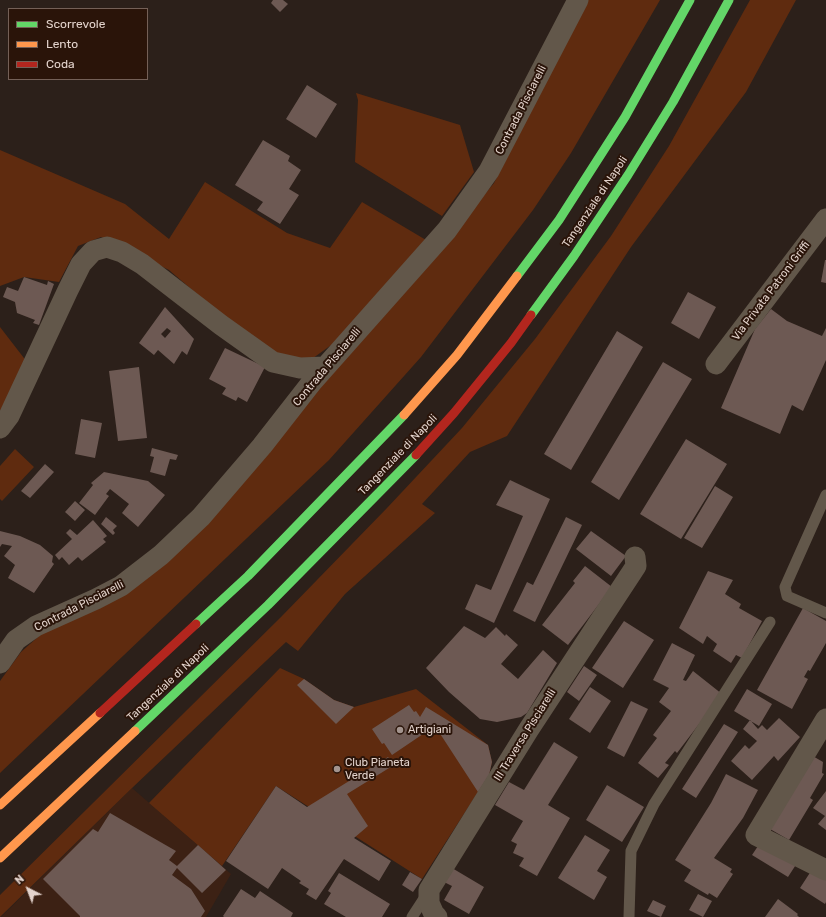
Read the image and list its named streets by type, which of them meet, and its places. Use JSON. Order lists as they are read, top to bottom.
{
  "streets": {
    "highway": ["Tangenziale di Napoli"],
    "street": ["Contrada Pisciarelli", "Via Privata Patroni Griffi", "III Traversa Pisciarelli"]
  },
  "places": ["Artigiani", "Club Pianeta Verde"],
  "legend": ["Scorrevole", "Lento", "Coda"],
  "north": "top left"
}
